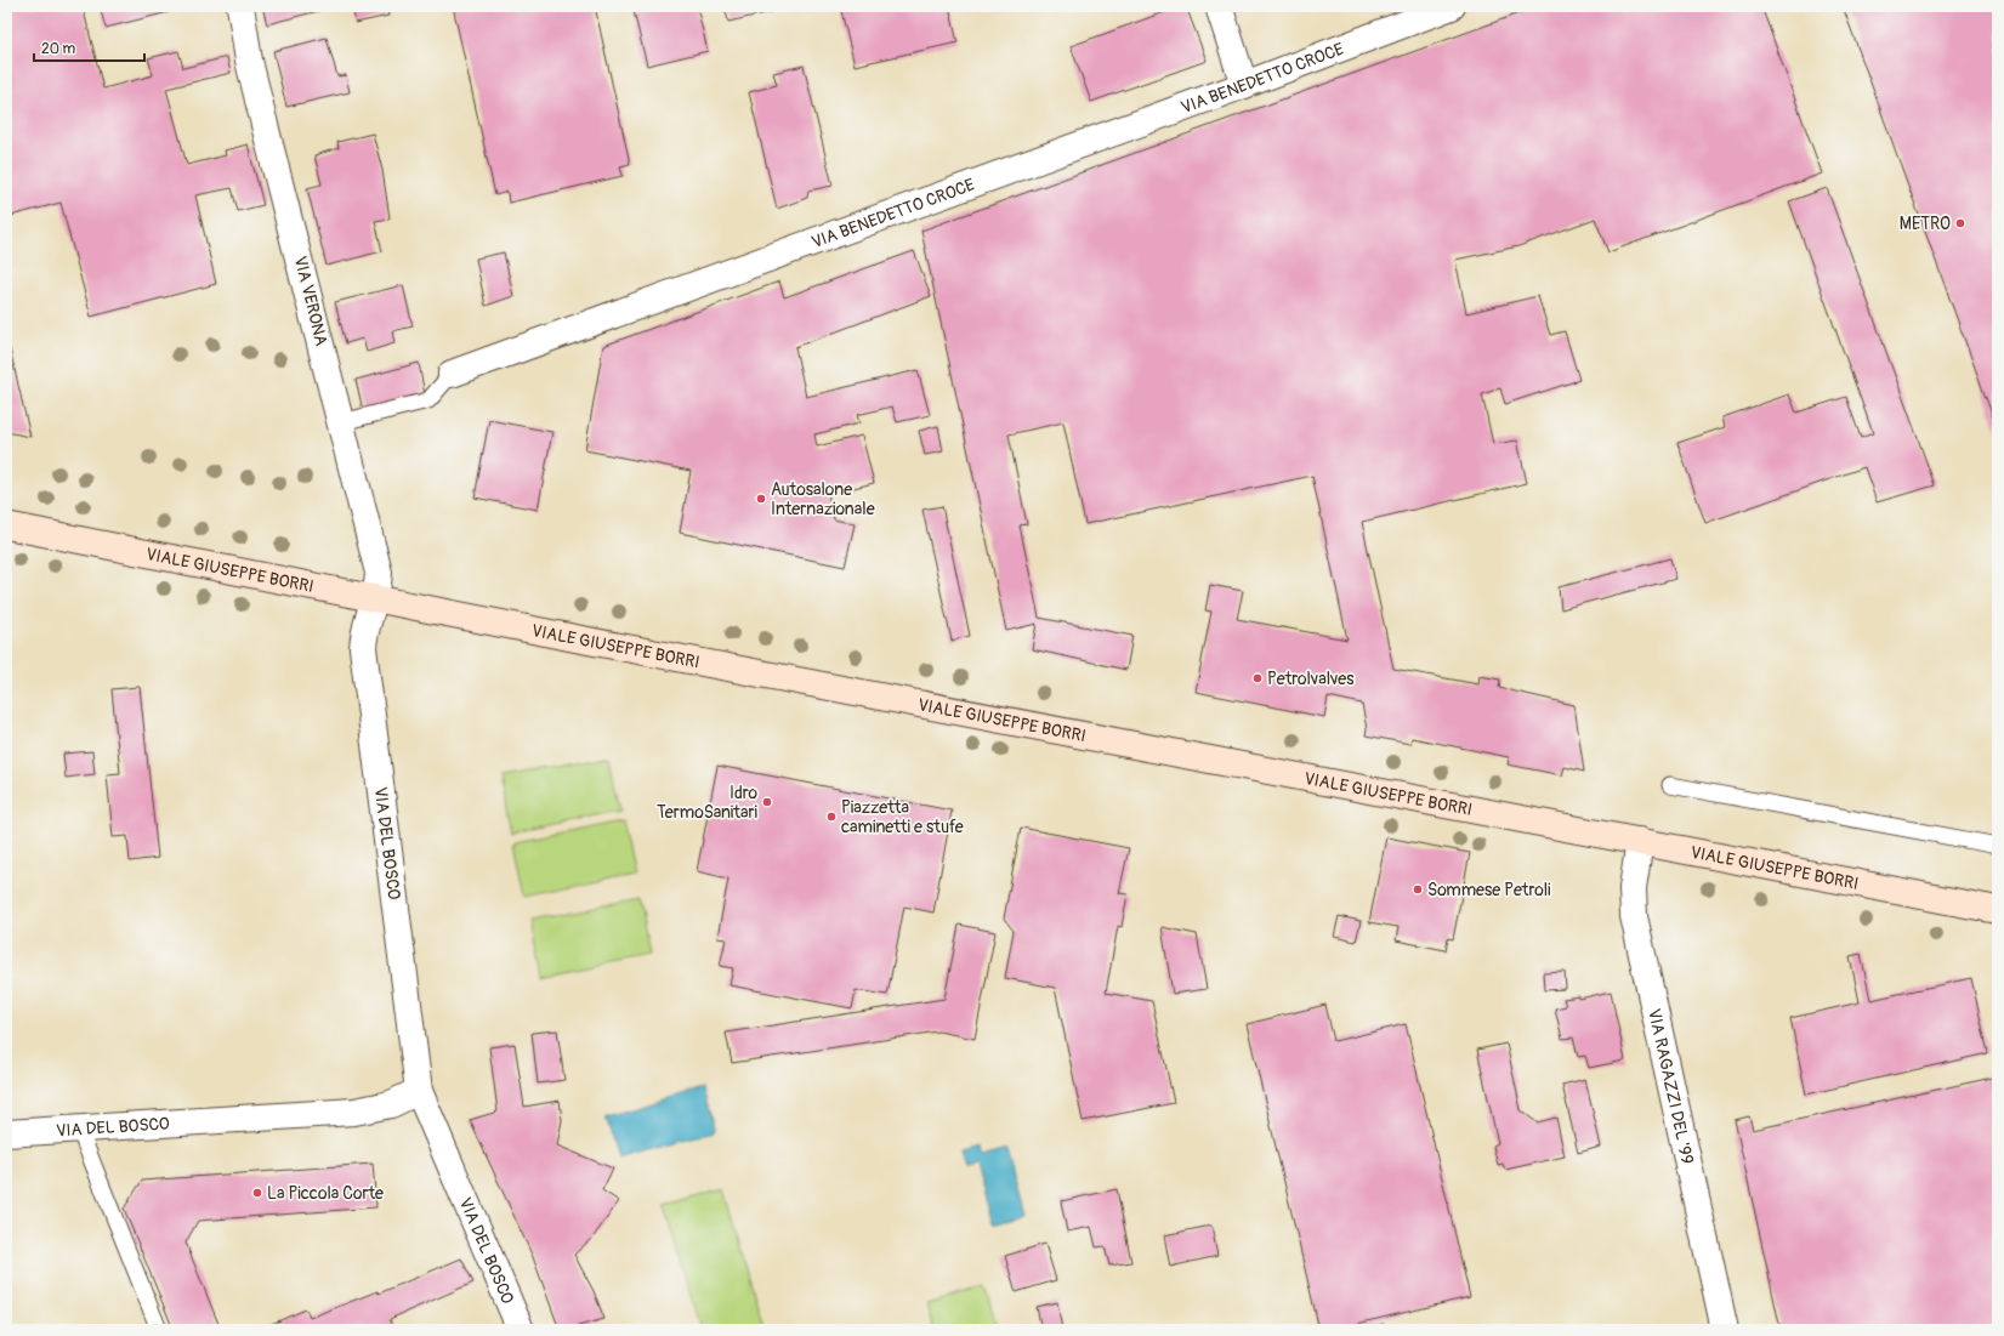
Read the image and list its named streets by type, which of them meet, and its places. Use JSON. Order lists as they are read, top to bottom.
{
  "streets": {
    "main road": ["VIALE GIUSEPPE BORRI"],
    "street": [
      "VIA BENEDETTO CROCE",
      "VIA VERONA",
      "VIA DEL BOSCO",
      "VIA RAGAZZI DEL '99"
    ]
  },
  "crossings": [
    ["VIA BENEDETTO CROCE", "VIA VERONA"],
    ["VIA VERONA", "VIALE GIUSEPPE BORRI"],
    ["VIA VERONA", "VIA DEL BOSCO"],
    ["VIALE GIUSEPPE BORRI", "VIA DEL BOSCO"],
    ["VIALE GIUSEPPE BORRI", "VIA RAGAZZI DEL '99"]
  ],
  "places": [
    "METRO",
    "Autosalone Internazionale",
    "Petrolvalves",
    "Idro TermoSanitari",
    "Piazzetta caminetti e stufe",
    "Sommese Petroli",
    "La Piccola Corte"
  ],
  "scale_bar": "20 m"
}
